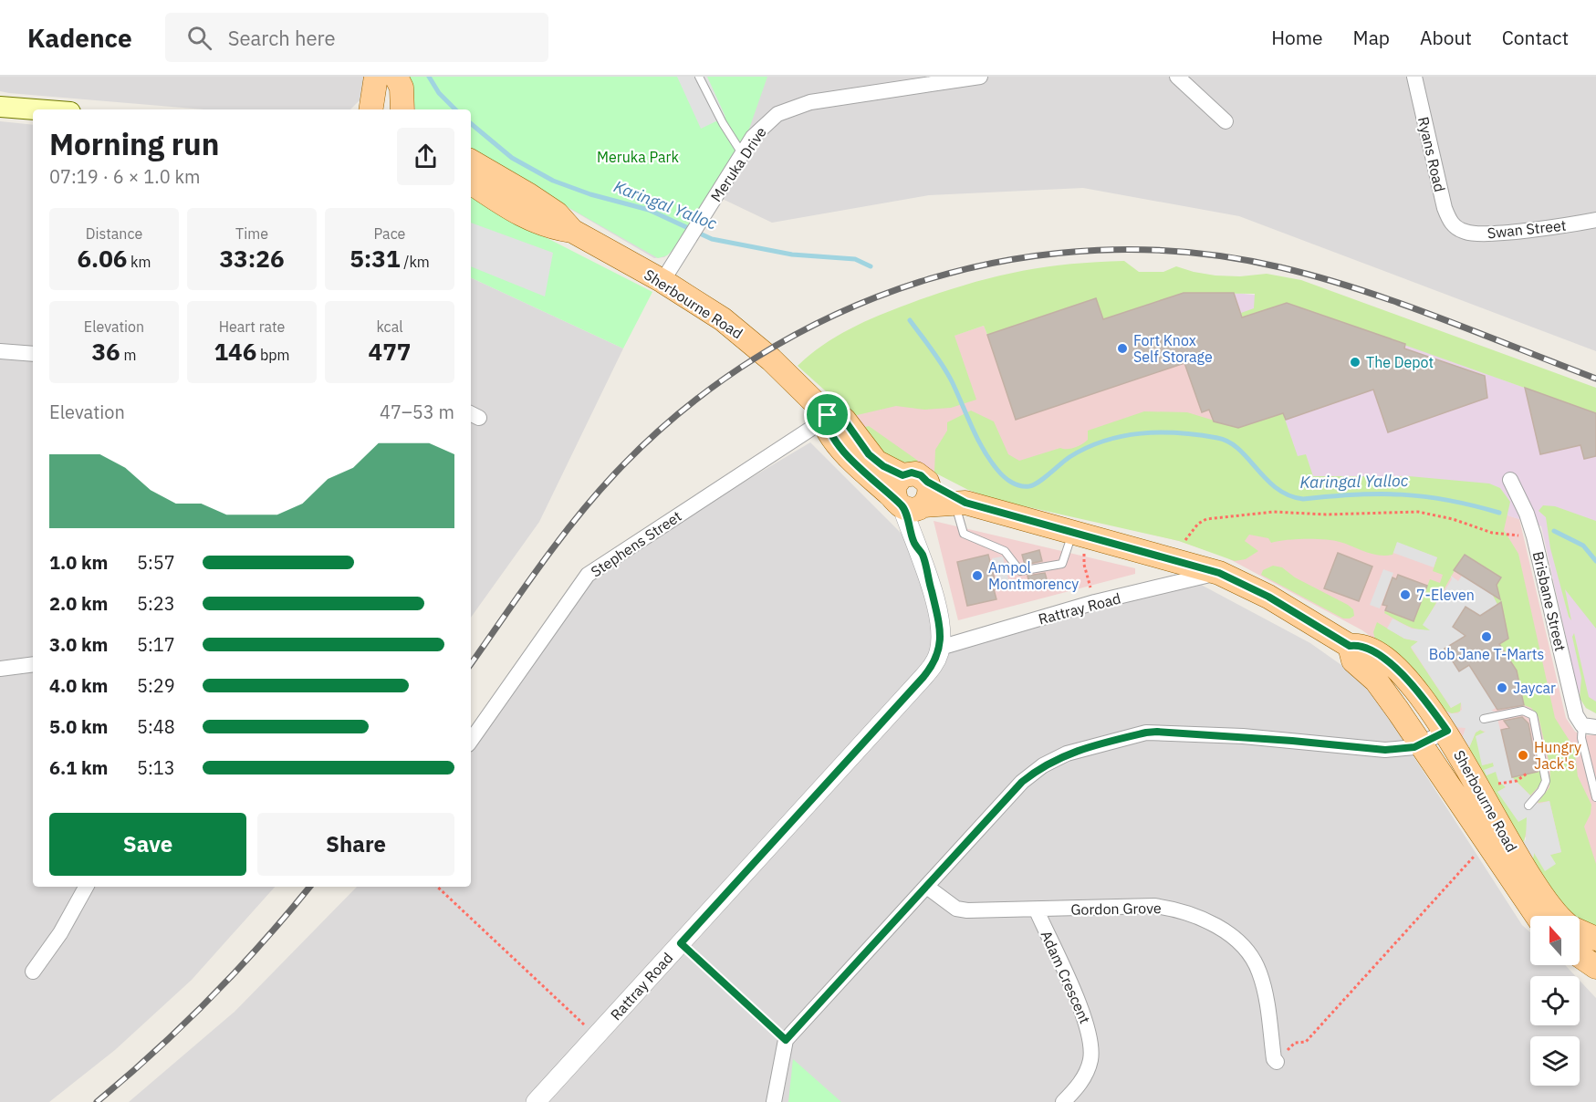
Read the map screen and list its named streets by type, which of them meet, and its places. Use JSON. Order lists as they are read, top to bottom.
{
  "streets": {
    "main road": ["Sherbourne Road"],
    "street": [
      "Ryans Road",
      "Meruka Drive",
      "Swan Street",
      "Stephens Street",
      "Brisbane Street",
      "Rattray Road",
      "Gordon Grove",
      "Adam Crescent"
    ]
  },
  "crossings": [
    ["Ryans Road", "Swan Street"],
    ["Meruka Drive", "Sherbourne Road"],
    ["Sherbourne Road", "Stephens Street"],
    ["Sherbourne Road", "Rattray Road"],
    ["Gordon Grove", "Adam Crescent"]
  ],
  "water": ["Karingal Yalloc"],
  "parks": ["Meruka Park"],
  "places": [
    "Fort Knox Self Storage",
    "The Depot",
    "Ampol Montmorency",
    "7-Eleven",
    "Bob Jane T-Marts",
    "Jaycar",
    "Hungry Jack's"
  ],
  "north": "top",
  "page": {
    "header": "Kadence",
    "search": "Search here",
    "nav": [
      "Home",
      "Map",
      "About",
      "Contact"
    ],
    "heading": ["Morning run", "07:19 · 6 × 1.0 km"],
    "stats": [
      ["Distance", "6.06 km"],
      ["Time", "33:26"],
      ["Pace", "5:31 /km"],
      ["Elevation", "36 m"],
      ["Heart rate", "146 bpm"],
      ["kcal", "477"]
    ],
    "chart": ["Elevation", "47–53 m"],
    "list": [
      {
        "name": "1.0 km",
        "note": "5:57"
      },
      {
        "name": "2.0 km",
        "note": "5:23"
      },
      {
        "name": "3.0 km",
        "note": "5:17"
      },
      {
        "name": "4.0 km",
        "note": "5:29"
      },
      {
        "name": "5.0 km",
        "note": "5:48"
      },
      {
        "name": "6.1 km",
        "note": "5:13"
      }
    ],
    "buttons": ["Save", "Share"]
  }
}
